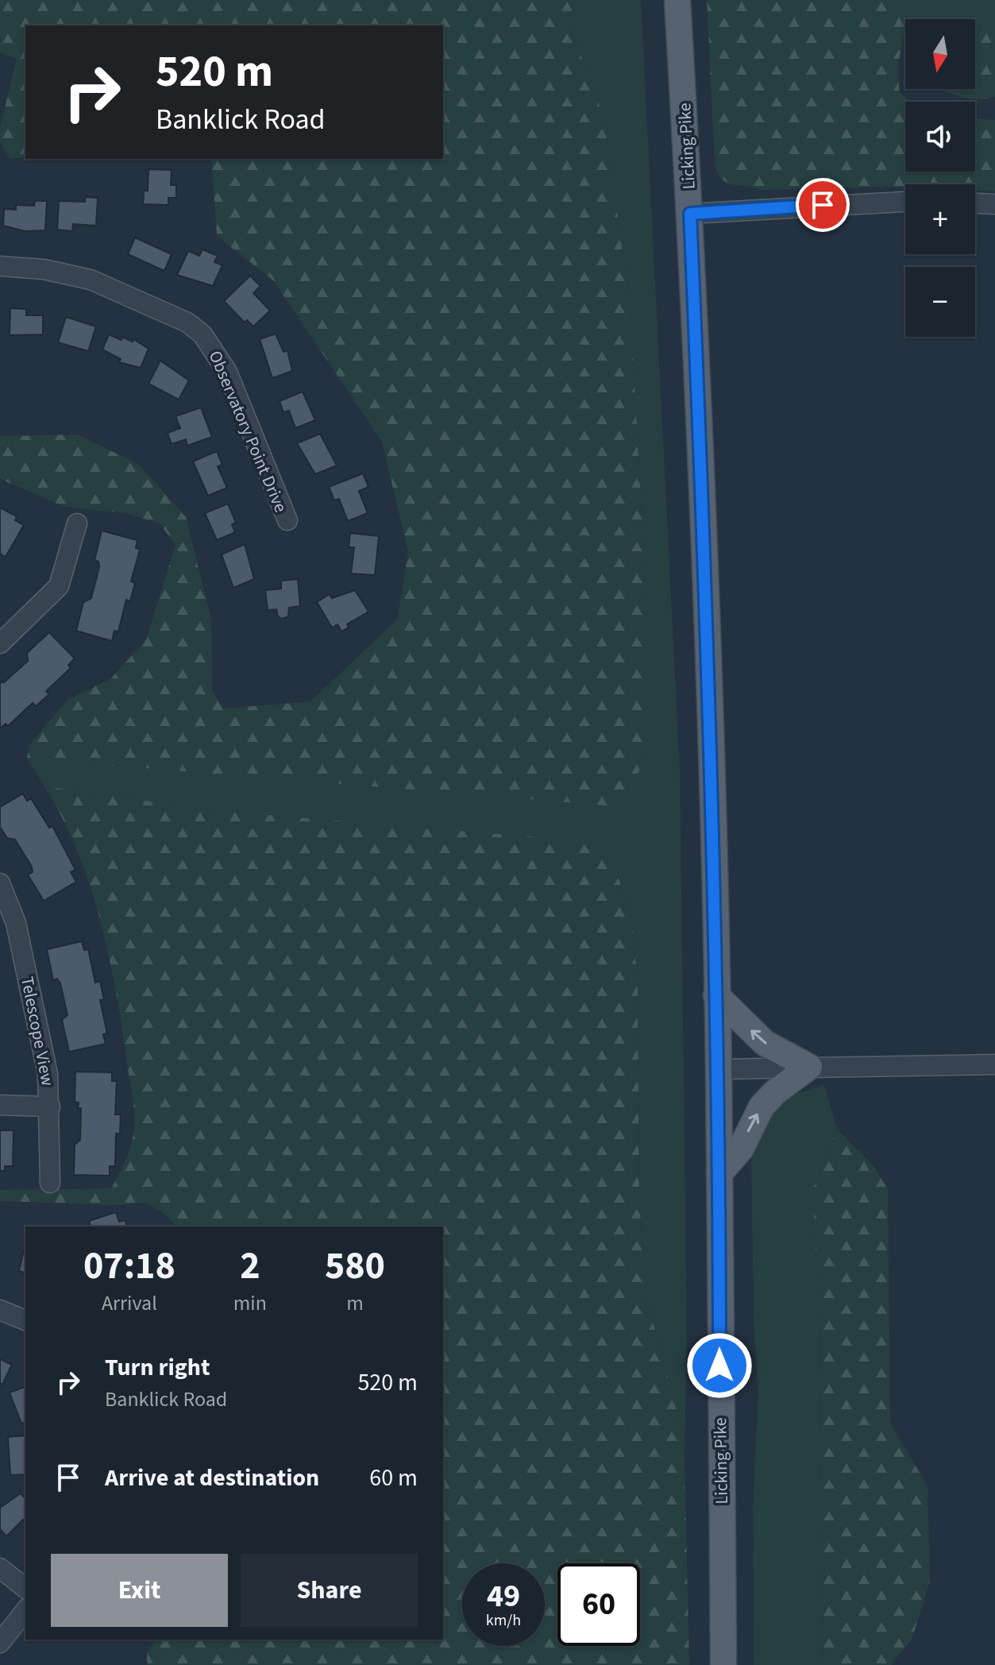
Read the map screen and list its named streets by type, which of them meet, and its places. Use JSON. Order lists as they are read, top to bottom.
{
  "streets": {
    "main road": ["Licking Pike"],
    "street": ["Observatory Point Drive", "Telescope View"]
  },
  "north": "bottom",
  "page": {
    "map_buttons": ["+", "−"],
    "turn": ["520 m", "Banklick Road"],
    "eta": [
      "07:18",
      "Arrival",
      "2",
      "min",
      "580",
      "m"
    ],
    "list": [
      {
        "name": "Turn right",
        "note": "Banklick Road",
        "value": "520 m"
      },
      {
        "name": "Arrive at destination",
        "value": "60 m"
      }
    ],
    "buttons": ["Exit", "Share"],
    "speed": "49 km/h",
    "limit": "60"
  }
}
